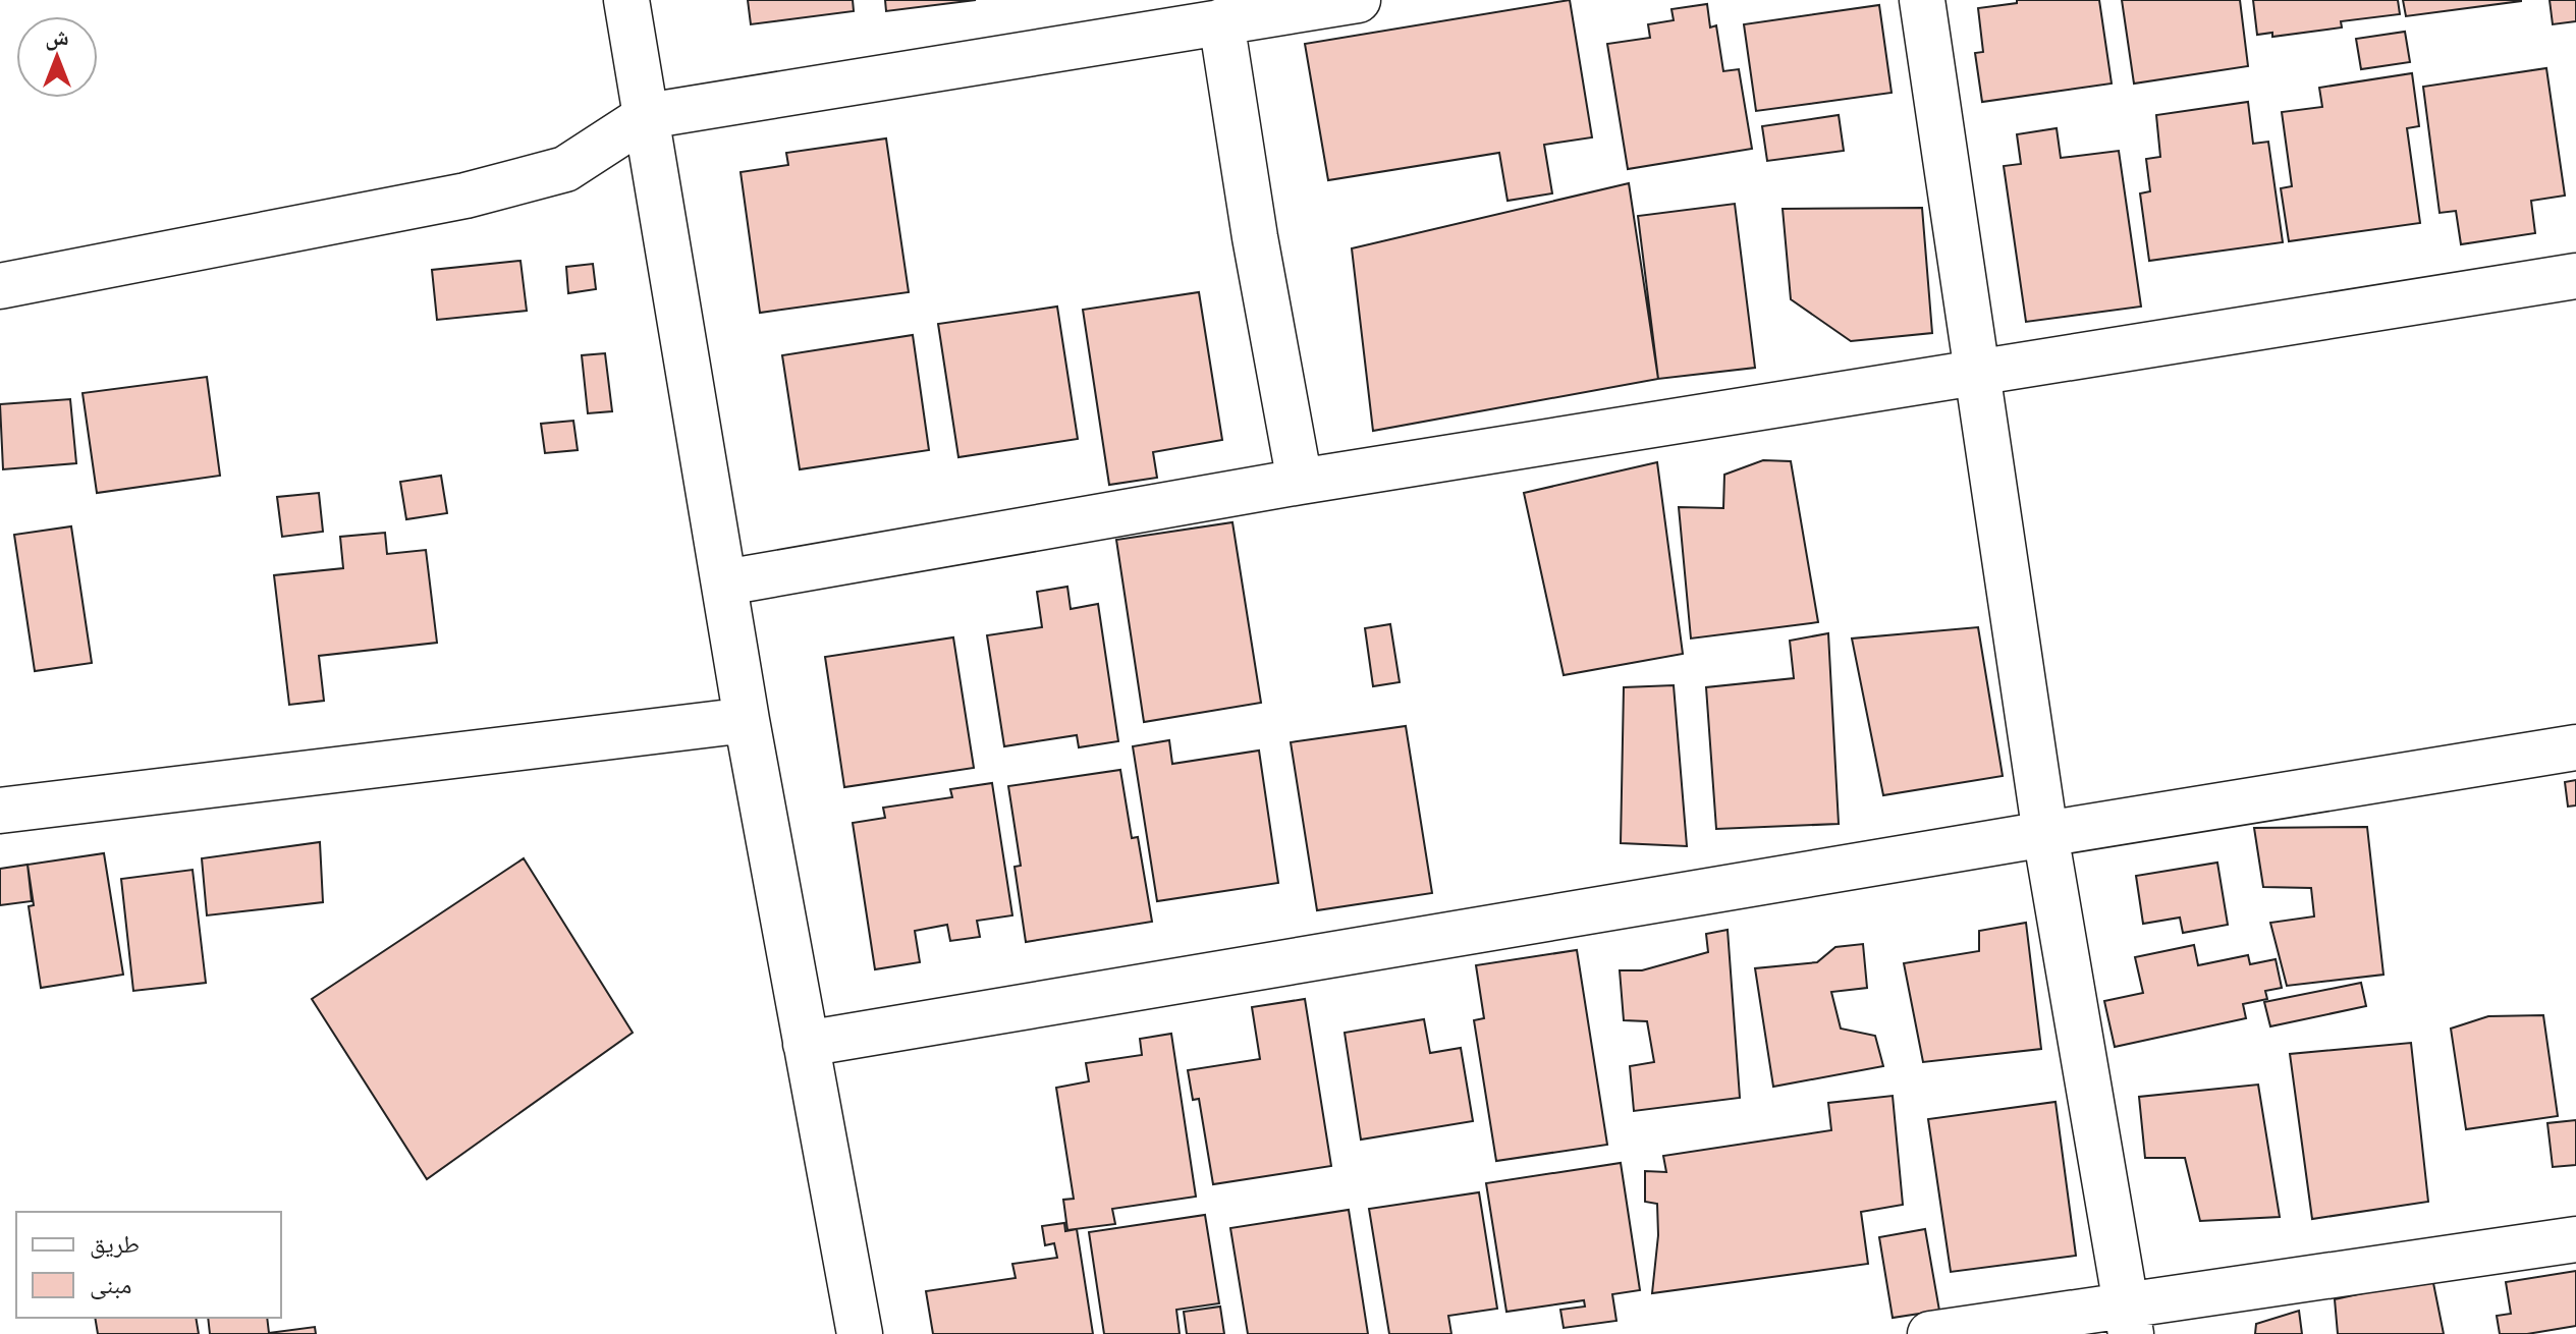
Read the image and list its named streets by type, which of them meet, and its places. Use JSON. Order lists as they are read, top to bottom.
{
  "legend": ["طريق", "مبنى"],
  "north": "top"
}
